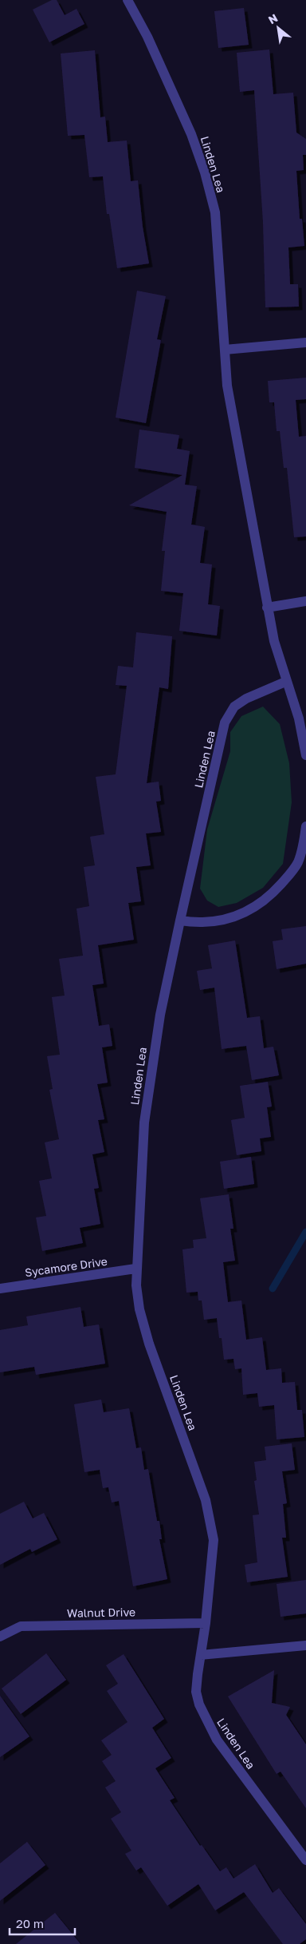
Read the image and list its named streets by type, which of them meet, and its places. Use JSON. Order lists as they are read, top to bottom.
{
  "streets": {
    "street": ["Linden Lea", "Sycamore Drive", "Walnut Drive"]
  },
  "crossings": [
    ["Linden Lea", "Sycamore Drive"],
    ["Linden Lea", "Walnut Drive"]
  ],
  "scale_bar": "20 m",
  "north": "top left"
}
